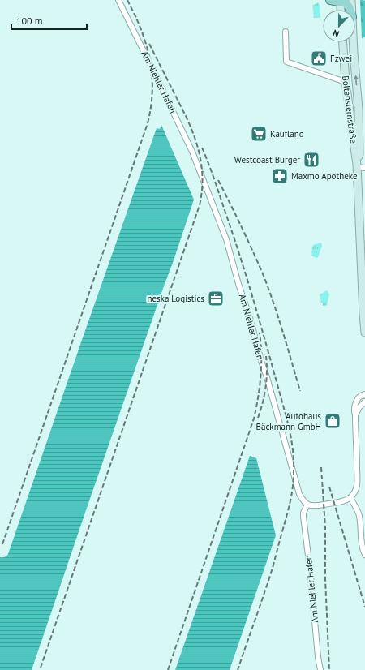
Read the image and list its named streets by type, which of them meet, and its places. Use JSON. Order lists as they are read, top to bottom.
{
  "streets": {
    "main road": ["Boltensternstraße"],
    "street": ["Am Niehler Hafen"]
  },
  "places": {
    "public building": ["Fzwei"],
    "supermarket": ["Kaufland"],
    "restaurant": ["Westcoast Burger"],
    "pharmacy": ["Maxmo Apotheke"],
    "office": ["neska Logistics"],
    "shop": ["Autohaus Bäckmann GmbH"]
  },
  "scale_bar": "100 m",
  "north": "bottom"
}
